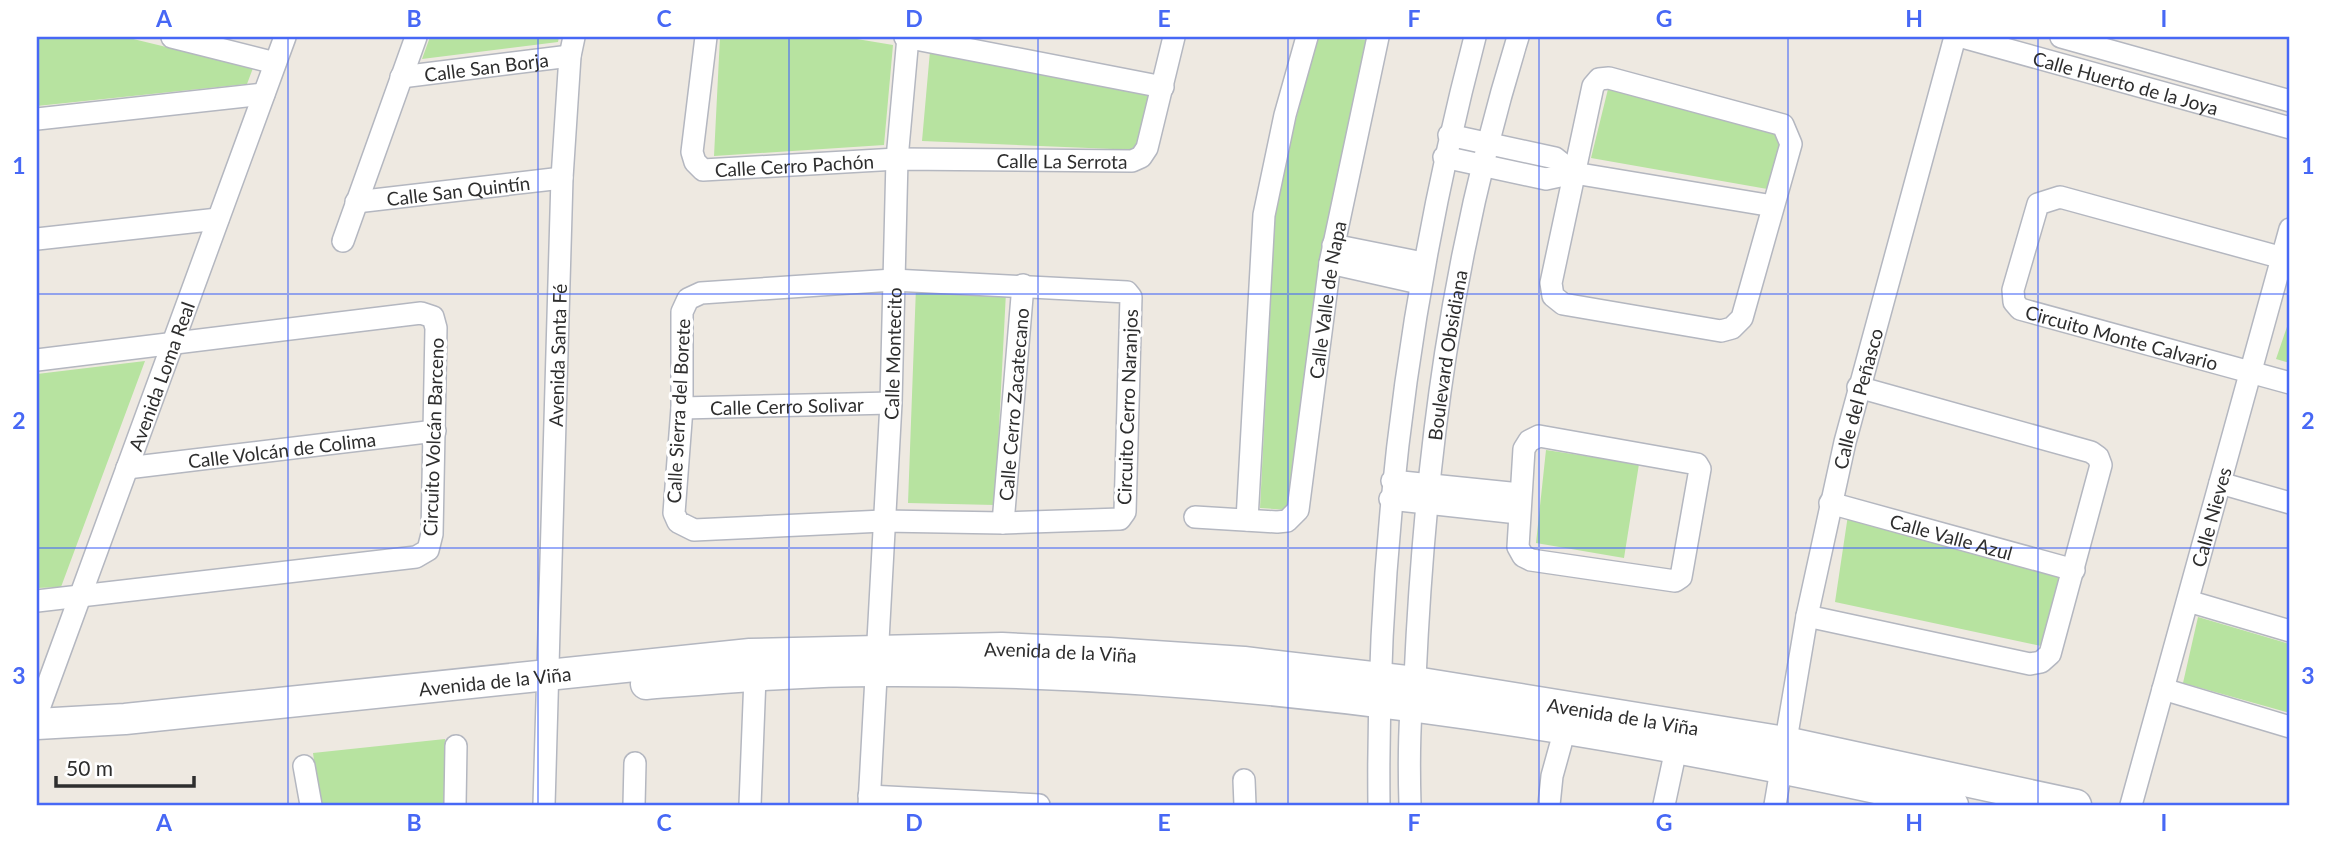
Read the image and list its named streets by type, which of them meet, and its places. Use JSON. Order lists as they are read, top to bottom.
{
  "streets": {
    "street": [
      "Calle San Borja",
      "Calle Huerto de la Joya",
      "Calle La Serrota",
      "Calle Cerro Pachón",
      "Calle San Quintín",
      "Calle Valle de Napa",
      "Circuito Monte Calvario",
      "Calle Montecito",
      "Avenida Santa Fé",
      "Boulevard Obsidiana",
      "Avenida Loma Real",
      "Calle del Peñasco",
      "Calle Cerro Zacatecano",
      "Calle Cerro Solivar",
      "Circuito Cerro Naranjos",
      "Calle Sierra del Borete",
      "Circuito Volcán Barceno",
      "Calle Volcán de Colima",
      "Calle Nieves",
      "Calle Valle Azul",
      "Avenida de la Viña"
    ]
  },
  "crossings": [
    ["Calle San Borja", "Avenida Santa Fé"],
    ["Calle La Serrota", "Calle Cerro Pachón"],
    ["Calle La Serrota", "Calle Montecito"],
    ["Calle Cerro Pachón", "Calle Montecito"],
    ["Calle San Quintín", "Avenida Santa Fé"],
    ["Circuito Monte Calvario", "Calle Nieves"],
    ["Calle Montecito", "Calle Cerro Solivar"],
    ["Calle Montecito", "Circuito Cerro Naranjos"],
    ["Calle Montecito", "Calle Sierra del Borete"],
    ["Calle Montecito", "Avenida de la Viña"],
    ["Avenida Santa Fé", "Avenida de la Viña"],
    ["Boulevard Obsidiana", "Avenida de la Viña"],
    ["Avenida Loma Real", "Circuito Volcán Barceno"],
    ["Avenida Loma Real", "Calle Volcán de Colima"],
    ["Calle del Peñasco", "Calle Valle Azul"],
    ["Calle del Peñasco", "Avenida de la Viña"],
    ["Calle Cerro Zacatecano", "Circuito Cerro Naranjos"],
    ["Calle Cerro Solivar", "Calle Sierra del Borete"],
    ["Circuito Cerro Naranjos", "Calle Sierra del Borete"],
    ["Circuito Volcán Barceno", "Calle Volcán de Colima"]
  ],
  "scale_bar": "50 m",
  "grid": {
    "columns": [
      "A",
      "B",
      "C",
      "D",
      "E",
      "F",
      "G",
      "H",
      "I"
    ],
    "rows": ["1", "2", "3"]
  }
}
